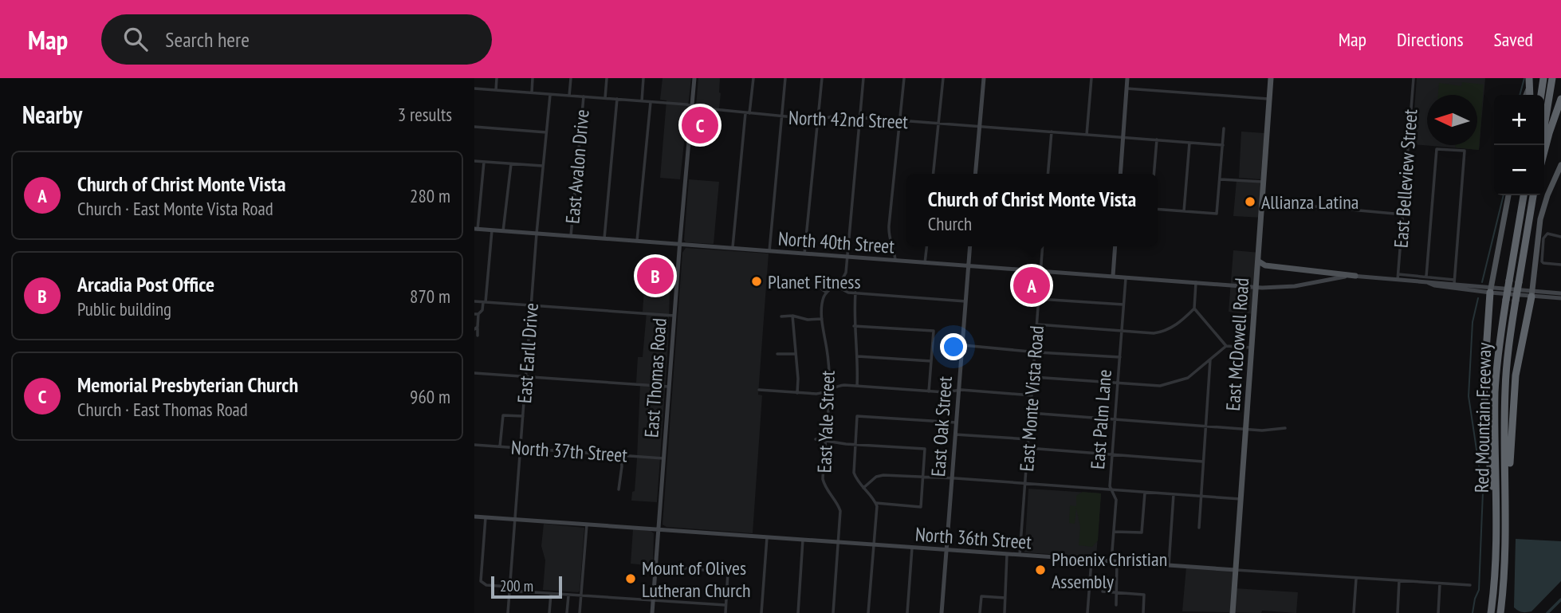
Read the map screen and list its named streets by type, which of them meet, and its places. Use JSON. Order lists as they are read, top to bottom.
{
  "streets": {
    "highway": ["Red Mountain Freeway"],
    "main road": [
      "North 40th Street",
      "East McDowell Road",
      "East Thomas Road",
      "East Oak Street",
      "North 36th Street"
    ],
    "street": [
      "North 42nd Street",
      "East Avalon Drive",
      "East Belleview Street",
      "East Earll Drive",
      "East Monte Vista Road",
      "East Palm Lane",
      "East Yale Street",
      "North 37th Street"
    ]
  },
  "crossings": [
    ["North 42nd Street", "East Avalon Drive"],
    ["North 42nd Street", "East Earll Drive"],
    ["North 42nd Street", "East Thomas Road"],
    ["East Avalon Drive", "North 40th Street"],
    ["East Belleview Street", "North 40th Street"],
    ["North 40th Street", "East McDowell Road"],
    ["North 40th Street", "East Earll Drive"],
    ["North 40th Street", "East Thomas Road"],
    ["North 40th Street", "East Monte Vista Road"],
    ["North 40th Street", "East Palm Lane"],
    ["North 40th Street", "East Oak Street"],
    ["East McDowell Road", "North 36th Street"],
    ["East Earll Drive", "North 37th Street"],
    ["East Earll Drive", "North 36th Street"],
    ["East Thomas Road", "North 37th Street"],
    ["East Thomas Road", "North 36th Street"],
    ["East Monte Vista Road", "North 36th Street"],
    ["East Palm Lane", "North 36th Street"],
    ["East Yale Street", "North 36th Street"],
    ["East Oak Street", "North 36th Street"]
  ],
  "places": [
    "Allianza Latina",
    "Planet Fitness",
    "Phoenix Christian Assembly",
    "Mount of Olives Lutheran Church"
  ],
  "scale_bar": "200 m",
  "north": "left",
  "page": {
    "header": "Map",
    "search": "Search here",
    "nav": ["Map", "Directions", "Saved"],
    "heading": ["Nearby", "3 results"],
    "map_buttons": ["+", "−"],
    "pins": ["C", "B", "A"],
    "list": [
      {
        "mark": "A",
        "name": "Church of Christ Monte Vista",
        "note": "Church · East Monte Vista Road",
        "value": "280 m"
      },
      {
        "mark": "B",
        "name": "Arcadia Post Office",
        "note": "Public building",
        "value": "870 m"
      },
      {
        "mark": "C",
        "name": "Memorial Presbyterian Church",
        "note": "Church · East Thomas Road",
        "value": "960 m"
      }
    ],
    "popup": ["Church of Christ Monte Vista", "Church"],
    "scale": "200 m"
  }
}
